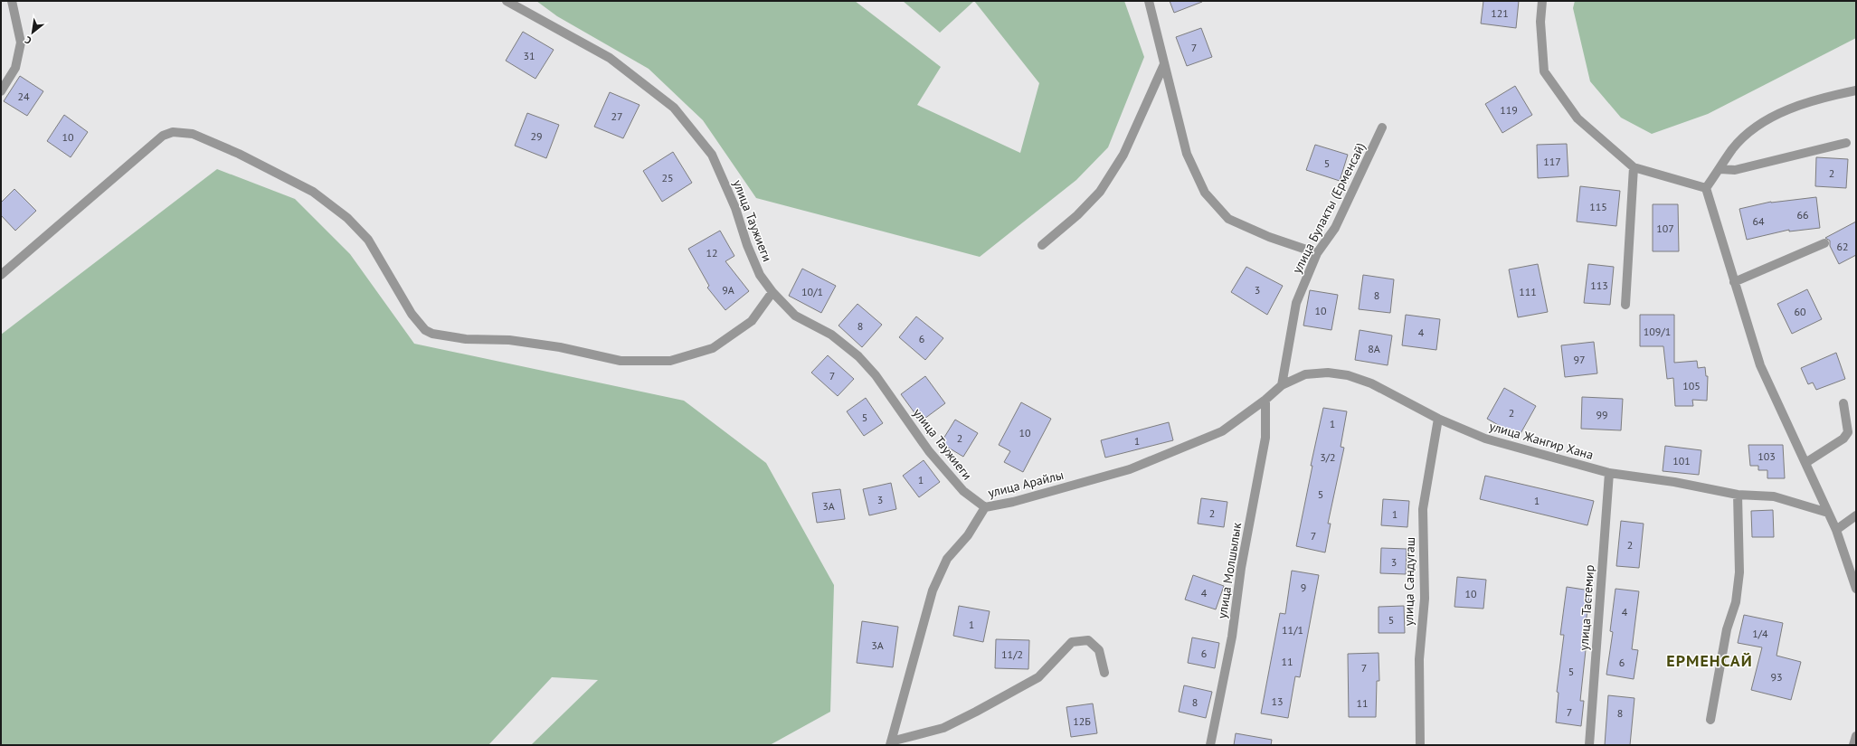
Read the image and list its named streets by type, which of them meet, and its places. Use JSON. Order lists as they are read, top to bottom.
{
  "streets": {
    "street": [
      "улица Булакты (Ерменсай)",
      "улица Таужиеги",
      "улица Жангир Хана",
      "улица Арайлы",
      "улица Молшылык",
      "улица Сандугаш",
      "улица Тастемир"
    ]
  },
  "crossings": [
    ["улица Булакты (Ерменсай)", "улица Жангир Хана"],
    ["улица Таужиеги", "улица Арайлы"],
    ["улица Жангир Хана", "улица Арайлы"],
    ["улица Жангир Хана", "улица Молшылык"],
    ["улица Жангир Хана", "улица Сандугаш"],
    ["улица Жангир Хана", "улица Тастемир"],
    ["улица Арайлы", "улица Молшылык"]
  ],
  "districts": ["ЕРМЕНСАЙ"],
  "house_numbers": [
    "121",
    "7",
    "31",
    "24",
    "119",
    "27",
    "29",
    "10",
    "117",
    "5",
    "2",
    "25",
    "115",
    "66",
    "64",
    "107",
    "62",
    "12",
    "113",
    "9А",
    "3",
    "10/1",
    "111",
    "8",
    "10",
    "60",
    "8",
    "109/1",
    "4",
    "6",
    "8А",
    "97",
    "7",
    "105",
    "2",
    "99",
    "5",
    "1",
    "10",
    "2",
    "1",
    "103",
    "3/2",
    "101",
    "1",
    "5",
    "3",
    "1",
    "3А",
    "2",
    "1",
    "7",
    "2",
    "3",
    "9",
    "4",
    "10",
    "4",
    "5",
    "1",
    "11/1",
    "1/4",
    "3А",
    "6",
    "11/2",
    "11",
    "6",
    "7",
    "5",
    "93",
    "13",
    "8",
    "11",
    "7",
    "8",
    "12Б"
  ],
  "north": "bottom left"
}
